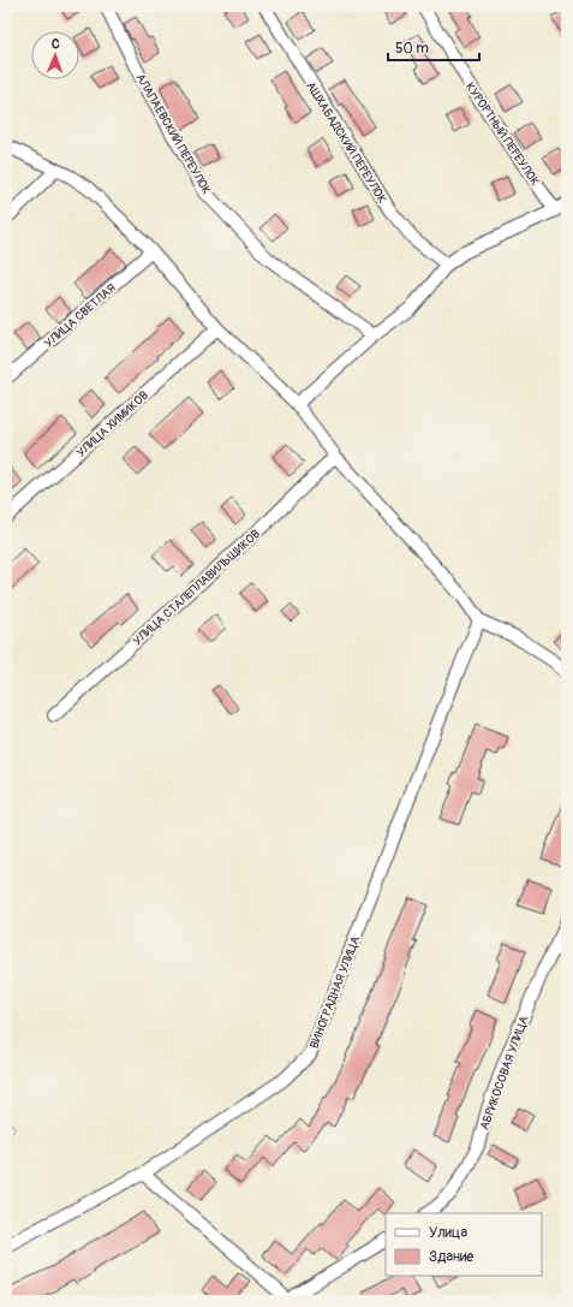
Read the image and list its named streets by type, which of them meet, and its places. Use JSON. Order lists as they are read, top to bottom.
{
  "streets": {
    "street": [
      "АЛАПАЕВСКИЙ ПЕРЕУЛОК",
      "КУРОРТНЫЙ ПЕРЕУЛОК",
      "АШХАБАДСКИЙ ПЕРЕУЛОК",
      "УЛИЦА СВЕТЛАЯ",
      "УЛИЦА ХИМИКОВ",
      "УЛИЦА СТАЛЕПЛАВИЛЬЩИКОВ",
      "ВИНОГРАДНАЯ УЛИЦА",
      "АБРИКОСОВАЯ УЛИЦА"
    ]
  },
  "legend": ["Улица", "Здание"],
  "scale_bar": "50 m",
  "north": "top"
}
